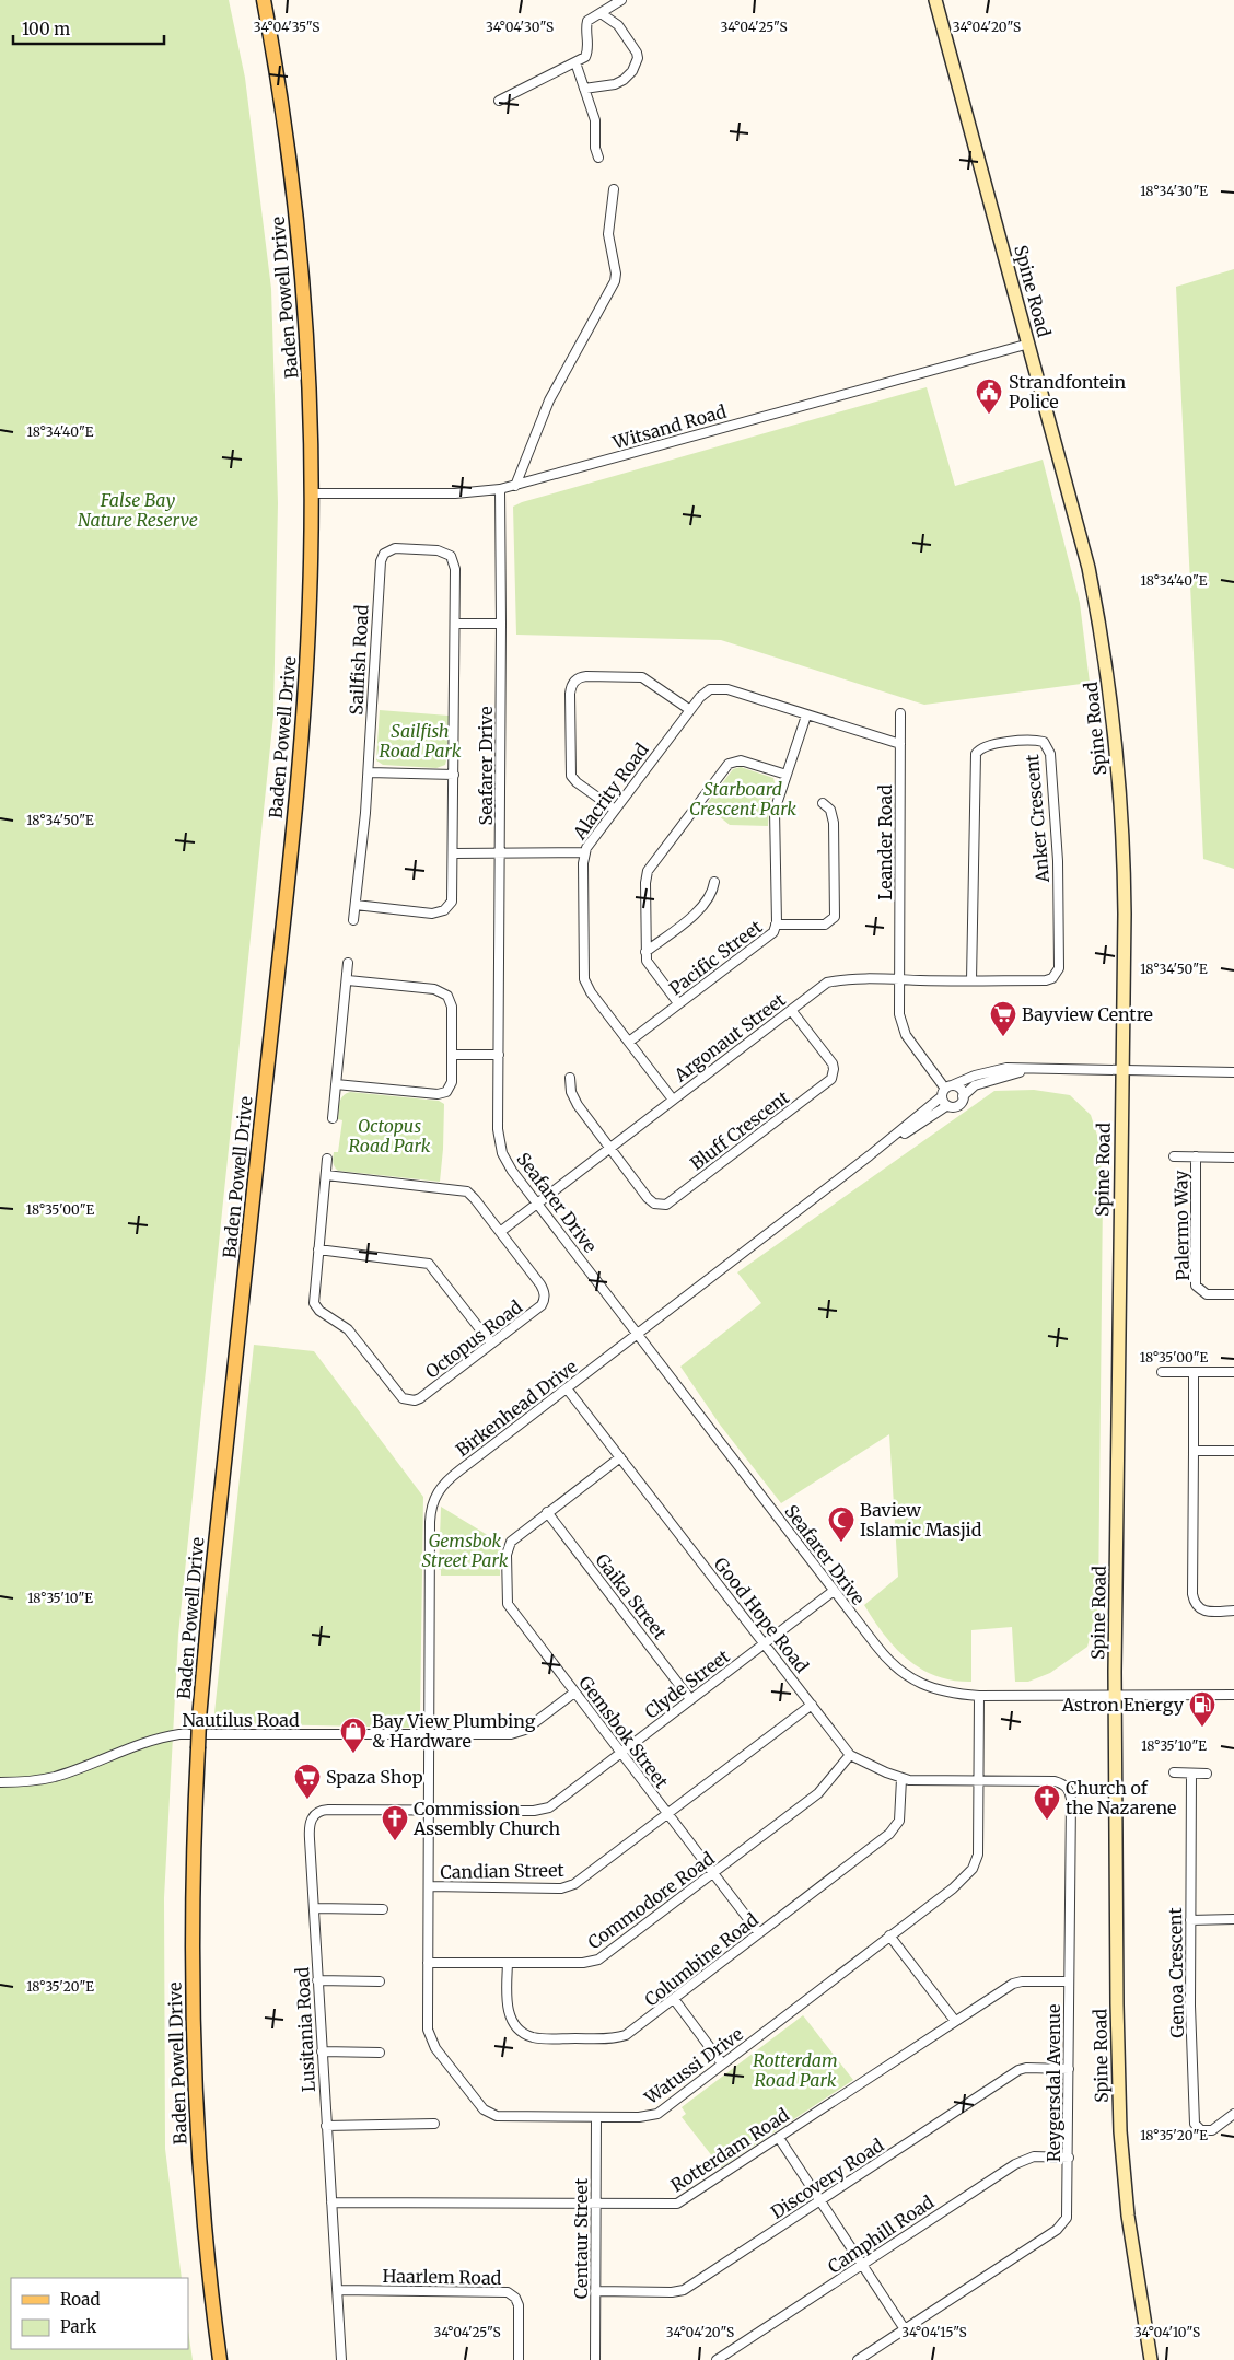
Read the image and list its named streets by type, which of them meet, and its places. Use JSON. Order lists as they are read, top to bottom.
{
  "streets": {
    "main road": ["Spine Road", "Baden Powell Drive"],
    "street": [
      "Witsand Road",
      "Sailfish Road",
      "Seafarer Drive",
      "Alacrity Road",
      "Anker Crescent",
      "Leander Road",
      "Pacific Street",
      "Argonaut Street",
      "Bluff Crescent",
      "Palermo Way",
      "Octopus Road",
      "Birkenhead Drive",
      "Gaika Street",
      "Good Hope Road",
      "Clyde Street",
      "Nautilus Road",
      "Gemsbok Street",
      "Candian Street",
      "Commodore Road",
      "Columbine Road",
      "Genoa Crescent",
      "Lusitania Road",
      "Watussi Drive",
      "Reygersdal Avenue",
      "Rotterdam Road",
      "Discovery Road",
      "Camphill Road",
      "Centaur Street",
      "Haarlem Road"
    ]
  },
  "crossings": [
    ["Spine Road", "Witsand Road"],
    ["Spine Road", "Seafarer Drive"],
    ["Spine Road", "Birkenhead Drive"],
    ["Baden Powell Drive", "Witsand Road"],
    ["Witsand Road", "Seafarer Drive"],
    ["Seafarer Drive", "Argonaut Street"],
    ["Seafarer Drive", "Birkenhead Drive"],
    ["Seafarer Drive", "Clyde Street"],
    ["Seafarer Drive", "Watussi Drive"],
    ["Alacrity Road", "Leander Road"],
    ["Alacrity Road", "Pacific Street"],
    ["Alacrity Road", "Argonaut Street"],
    ["Anker Crescent", "Argonaut Street"],
    ["Leander Road", "Argonaut Street"],
    ["Leander Road", "Birkenhead Drive"],
    ["Argonaut Street", "Bluff Crescent"],
    ["Argonaut Street", "Octopus Road"],
    ["Birkenhead Drive", "Good Hope Road"],
    ["Birkenhead Drive", "Clyde Street"],
    ["Birkenhead Drive", "Nautilus Road"],
    ["Birkenhead Drive", "Lusitania Road"],
    ["Birkenhead Drive", "Watussi Drive"],
    ["Gaika Street", "Clyde Street"],
    ["Gaika Street", "Gemsbok Street"],
    ["Good Hope Road", "Clyde Street"],
    ["Good Hope Road", "Gemsbok Street"],
    ["Good Hope Road", "Candian Street"],
    ["Good Hope Road", "Commodore Road"],
    ["Good Hope Road", "Columbine Road"],
    ["Good Hope Road", "Watussi Drive"],
    ["Good Hope Road", "Reygersdal Avenue"],
    ["Clyde Street", "Gemsbok Street"],
    ["Clyde Street", "Lusitania Road"],
    ["Clyde Street", "Watussi Drive"],
    ["Nautilus Road", "Gemsbok Street"],
    ["Gemsbok Street", "Candian Street"],
    ["Gemsbok Street", "Commodore Road"],
    ["Gemsbok Street", "Columbine Road"],
    ["Candian Street", "Watussi Drive"],
    ["Commodore Road", "Columbine Road"],
    ["Commodore Road", "Watussi Drive"],
    ["Lusitania Road", "Watussi Drive"],
    ["Lusitania Road", "Rotterdam Road"],
    ["Lusitania Road", "Haarlem Road"],
    ["Watussi Drive", "Reygersdal Avenue"],
    ["Watussi Drive", "Centaur Street"],
    ["Reygersdal Avenue", "Rotterdam Road"],
    ["Reygersdal Avenue", "Discovery Road"],
    ["Reygersdal Avenue", "Camphill Road"],
    ["Rotterdam Road", "Centaur Street"],
    ["Discovery Road", "Centaur Street"]
  ],
  "parks": [
    "False Bay Nature Reserve",
    "Sailfish Road Park",
    "Starboard Crescent Park",
    "Octopus Road Park",
    "Gemsbok Street Park",
    "Rotterdam Road Park"
  ],
  "places": {
    "public building": ["Strandfontein Police"],
    "supermarket": ["Bayview Centre", "Spaza Shop"],
    "mosque": ["Baview Islamic Masjid"],
    "fuel station": ["Astron Energy"],
    "shop": ["Bay View Plumbing & Hardware"],
    "church": ["Church of the Nazarene", "Commission Assembly Church"]
  },
  "legend": ["Road", "Park"],
  "scale_bar": "100 m",
  "coordinates": [
    "34°04'35\"S",
    "34°04'30\"S",
    "34°04'25\"S",
    "34°04'20\"S",
    "18°34'30\"E",
    "18°34'40\"E",
    "18°34'50\"E",
    "18°35'00\"E",
    "18°35'10\"E",
    "18°35'20\"E",
    "34°04'15\"S",
    "34°04'10\"S"
  ]
}
